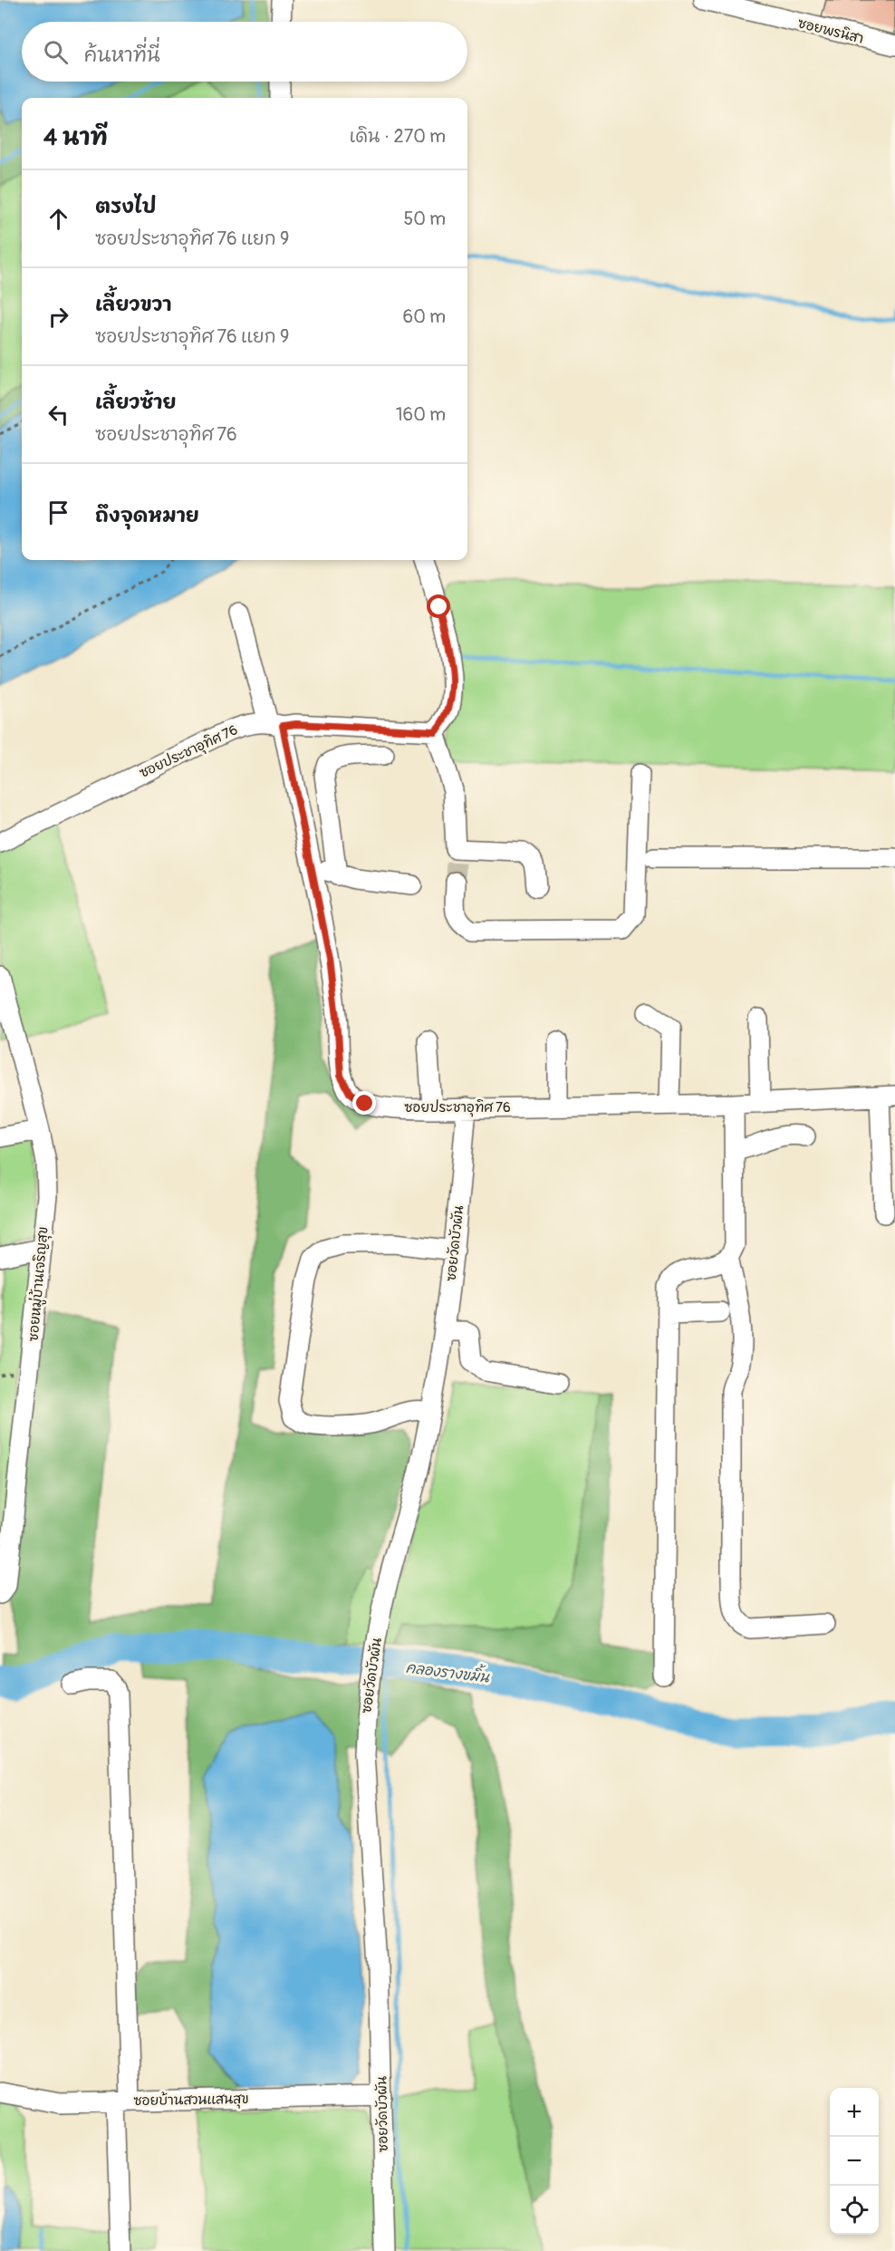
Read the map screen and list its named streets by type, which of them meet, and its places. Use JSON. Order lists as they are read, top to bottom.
{
  "streets": {
    "street": [
      "ซอยพรนิสา",
      "ซอยประชาอุทิศ 76",
      "ซอยวัดบัวผัน",
      "ซอยหมู่บ้านเจริญสุข",
      "ซอยบ้านสวนแสนสุข"
    ]
  },
  "crossings": [
    ["ซอยประชาอุทิศ 76", "ซอยวัดบัวผัน"],
    ["ซอยวัดบัวผัน", "ซอยบ้านสวนแสนสุข"]
  ],
  "water": ["คลองรางขมิ้น"],
  "page": {
    "search": "ค้นหาที่นี่",
    "heading": ["4 นาที", "เดิน · 270 m"],
    "list": [
      ["ตรงไป", "ซอยประชาอุทิศ 76 แยก 9", "50 m"],
      ["เลี้ยวขวา", "ซอยประชาอุทิศ 76 แยก 9", "60 m"],
      ["เลี้ยวซ้าย", "ซอยประชาอุทิศ 76", "160 m"],
      "ถึงจุดหมาย"
    ],
    "map_buttons": ["+", "−"]
  }
}
